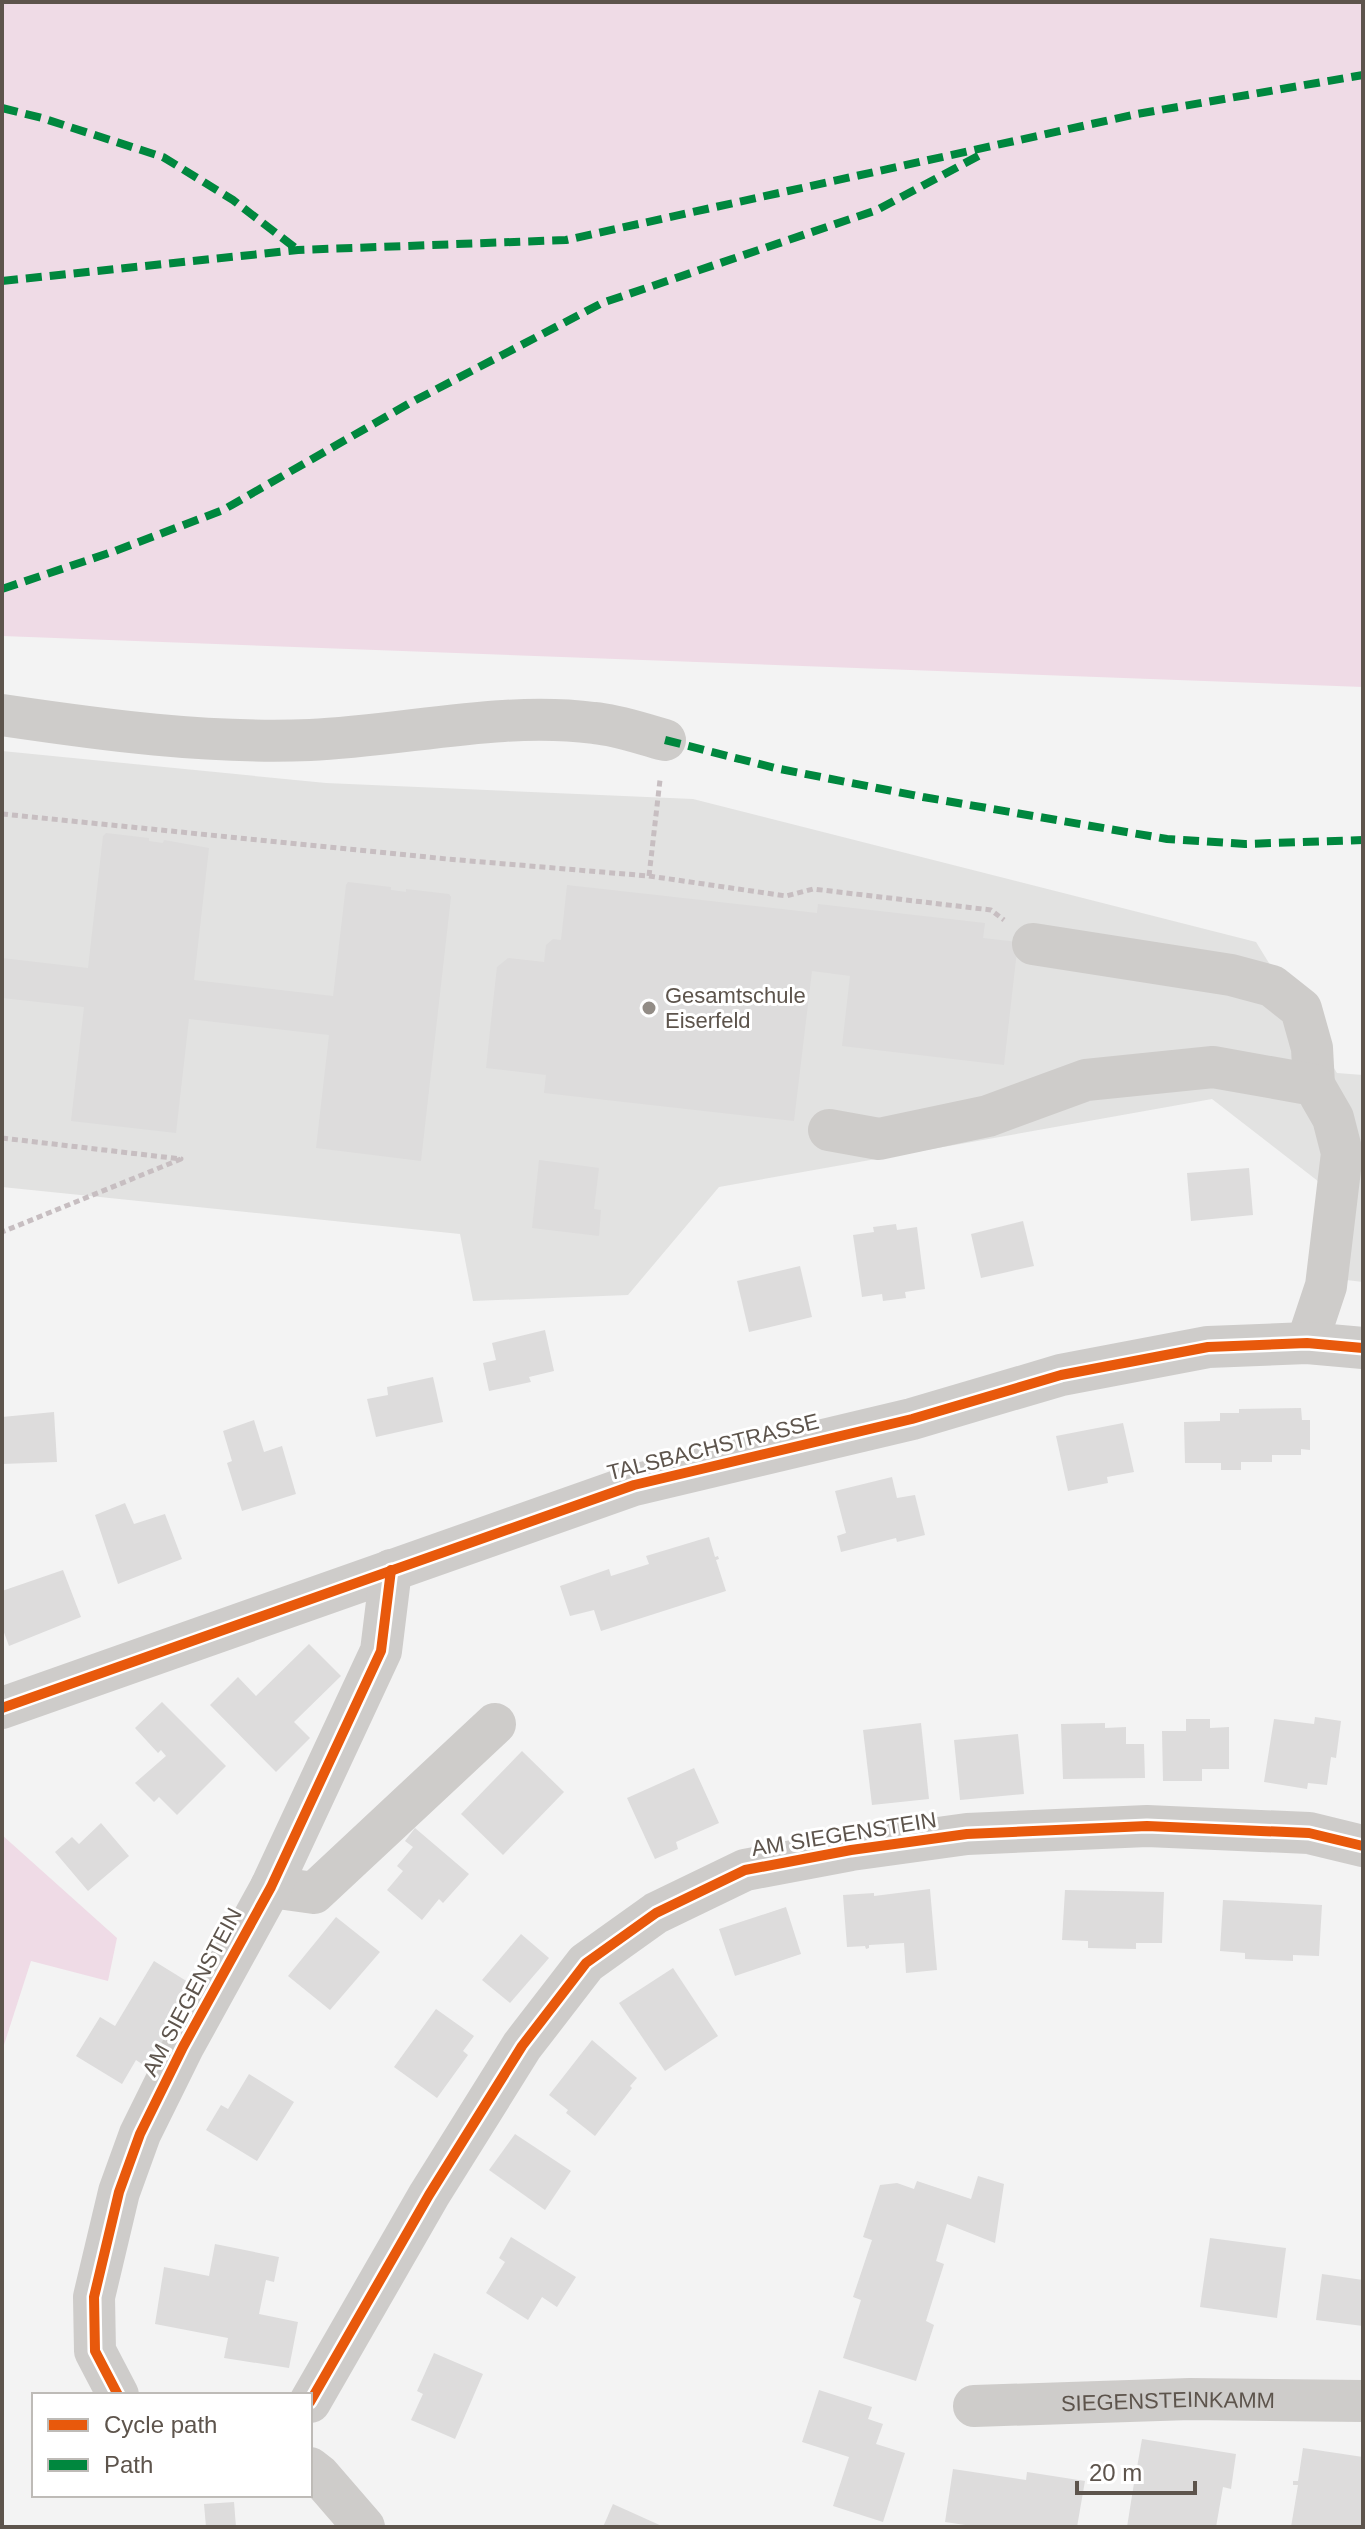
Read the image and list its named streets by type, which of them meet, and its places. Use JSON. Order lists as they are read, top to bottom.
{
  "streets": {
    "street": ["TALSBACHSTRASSE", "AM SIEGENSTEIN", "SIEGENSTEINKAMM"]
  },
  "crossings": [
    ["TALSBACHSTRASSE", "AM SIEGENSTEIN"]
  ],
  "places": ["Gesamtschule Eiserfeld"],
  "legend": ["Cycle path", "Path"],
  "scale_bar": "20 m"
}
